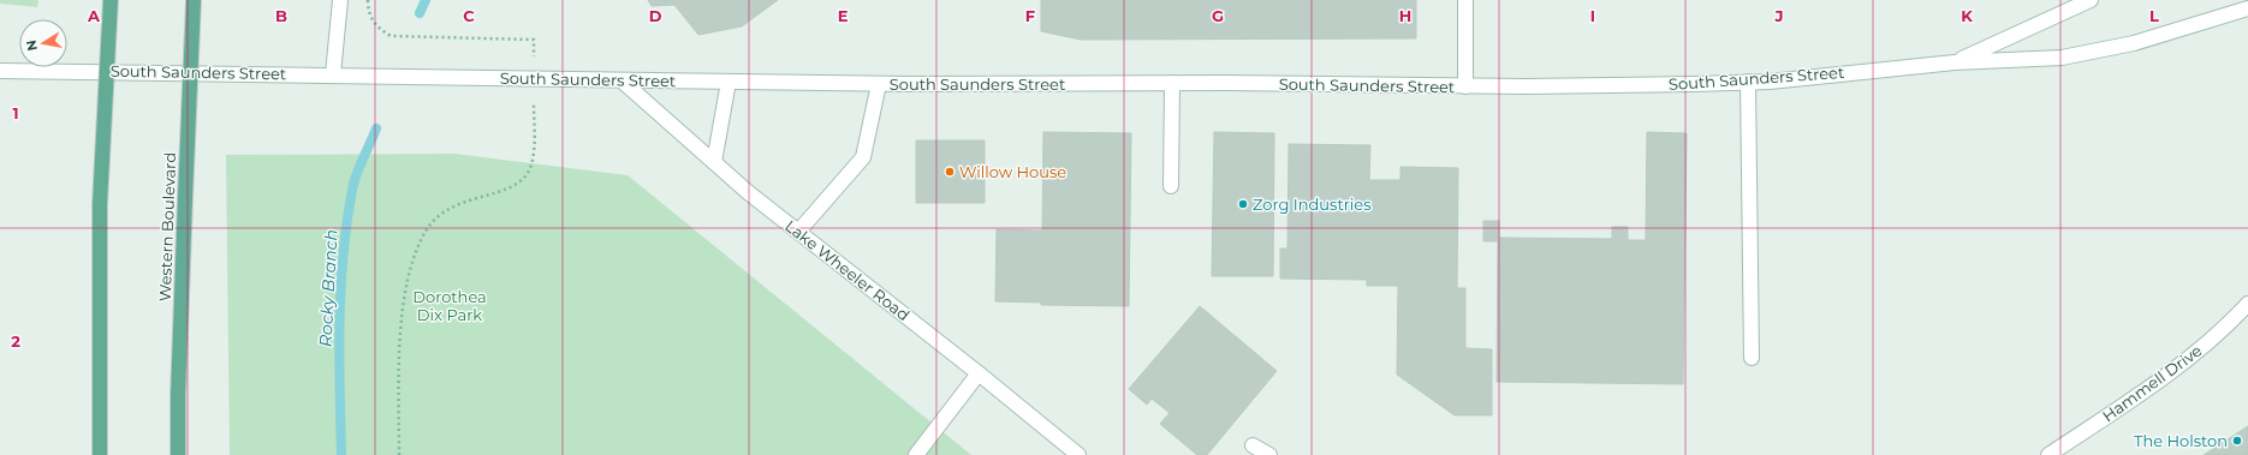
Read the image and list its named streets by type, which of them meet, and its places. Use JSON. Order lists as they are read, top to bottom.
{
  "streets": {
    "main road": [
      "South Saunders Street",
      "Western Boulevard",
      "Lake Wheeler Road",
      "Hammell Drive"
    ]
  },
  "crossings": [
    ["South Saunders Street", "Lake Wheeler Road"]
  ],
  "water": ["Rocky Branch"],
  "parks": ["Dorothea Dix Park"],
  "places": ["Willow House", "Zorg Industries", "The Holston"],
  "north": "left",
  "grid": {
    "columns": [
      "A",
      "B",
      "C",
      "D",
      "E",
      "F",
      "G",
      "H",
      "I",
      "J",
      "K",
      "L"
    ],
    "rows": ["1", "2"]
  }
}
